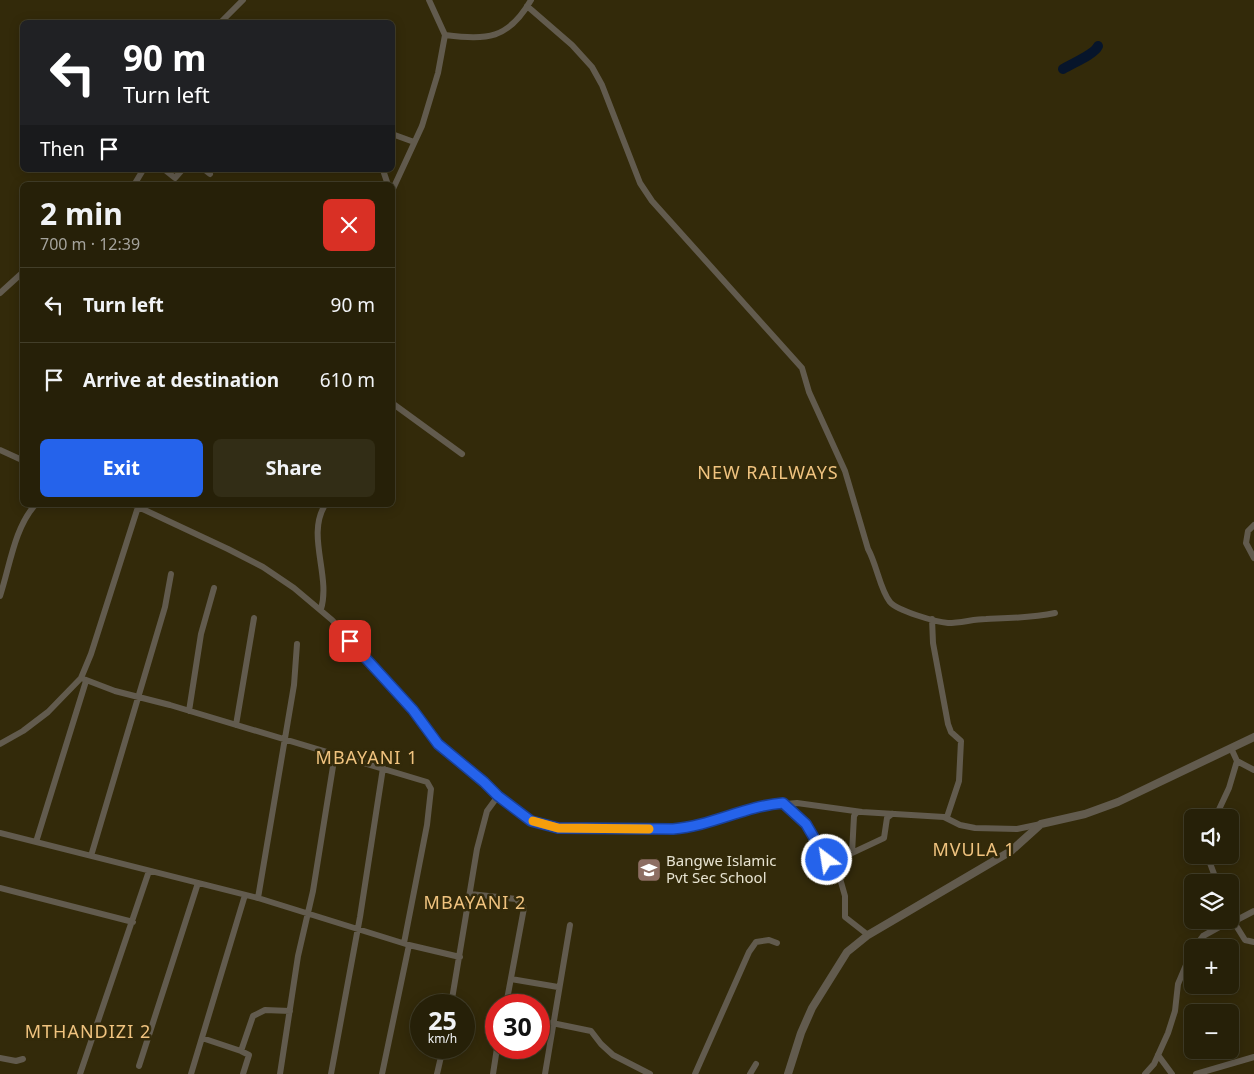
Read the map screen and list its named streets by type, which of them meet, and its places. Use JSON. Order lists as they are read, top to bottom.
{
  "districts": [
    "NEW RAILWAYS",
    "MBAYANI 1",
    "MVULA 1",
    "MBAYANI 2",
    "MTHANDIZI 2"
  ],
  "places": {
    "school or university": ["Bangwe Islamic Pvt Sec School"]
  },
  "page": {
    "turn": ["90 m", "Turn left"],
    "then": "Then",
    "heading": ["2 min", "700 m · 12:39"],
    "list": [
      {
        "name": "Turn left",
        "value": "90 m"
      },
      {
        "name": "Arrive at destination",
        "value": "610 m"
      }
    ],
    "buttons": ["Exit", "Share"],
    "map_buttons": ["+", "−"],
    "speed": "25 km/h",
    "limit": "30"
  }
}
